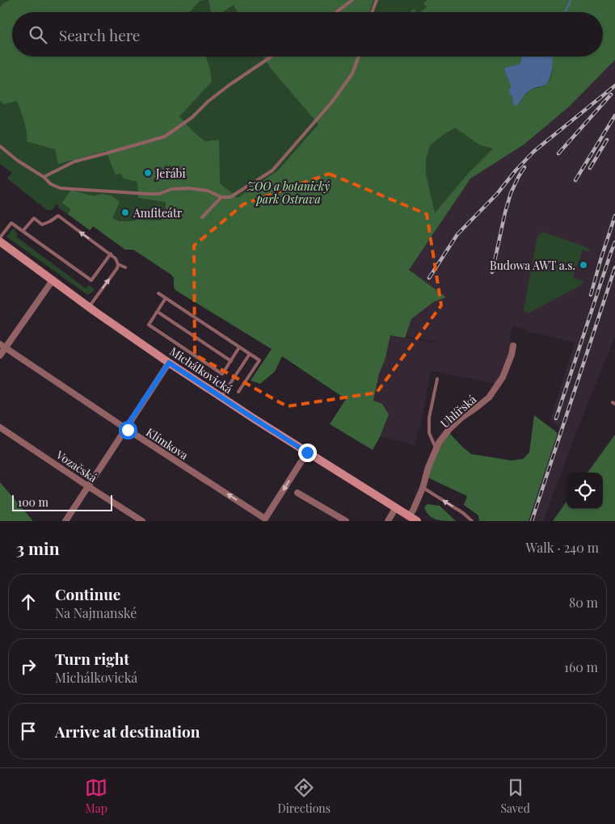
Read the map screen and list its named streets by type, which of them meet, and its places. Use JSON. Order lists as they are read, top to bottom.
{
  "streets": {
    "street": [
      "Michálkovická",
      "Uhlířská",
      "Klímkova",
      "Vozačská"
    ]
  },
  "crossings": [
    ["Michálkovická", "Uhlířská"],
    ["Michálkovická", "Klímkova"]
  ],
  "parks": ["ZOO a botanický park Ostrava"],
  "places": ["Jeřábi", "Amfiteátr", "Budowa AWT a.s."],
  "scale_bar": "100 m",
  "page": {
    "search": "Search here",
    "scale": "100 m",
    "heading": ["3 min", "Walk · 240 m"],
    "list": [
      ["Continue", "Na Najmanské", "80 m"],
      ["Turn right", "Michálkovická", "160 m"],
      "Arrive at destination"
    ],
    "nav": ["Map", "Directions", "Saved"]
  }
}
